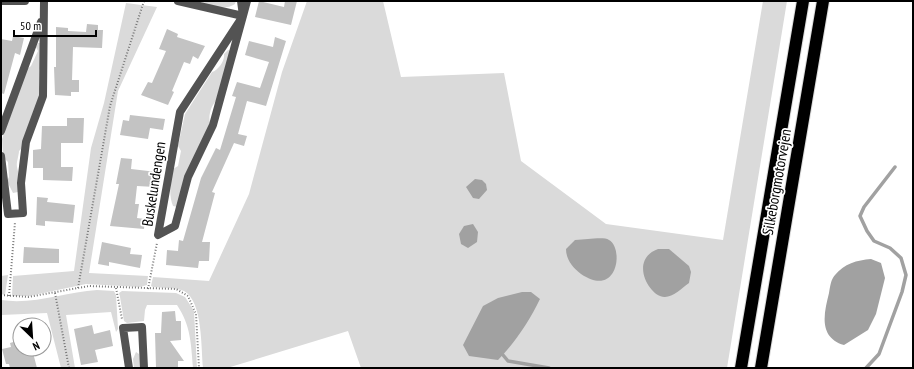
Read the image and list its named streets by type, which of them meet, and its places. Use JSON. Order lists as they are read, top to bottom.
{
  "streets": {
    "highway": ["Silkeborgmotorvejen"],
    "street": ["Buskelundengen"]
  },
  "scale_bar": "50 m",
  "north": "bottom right"
}
